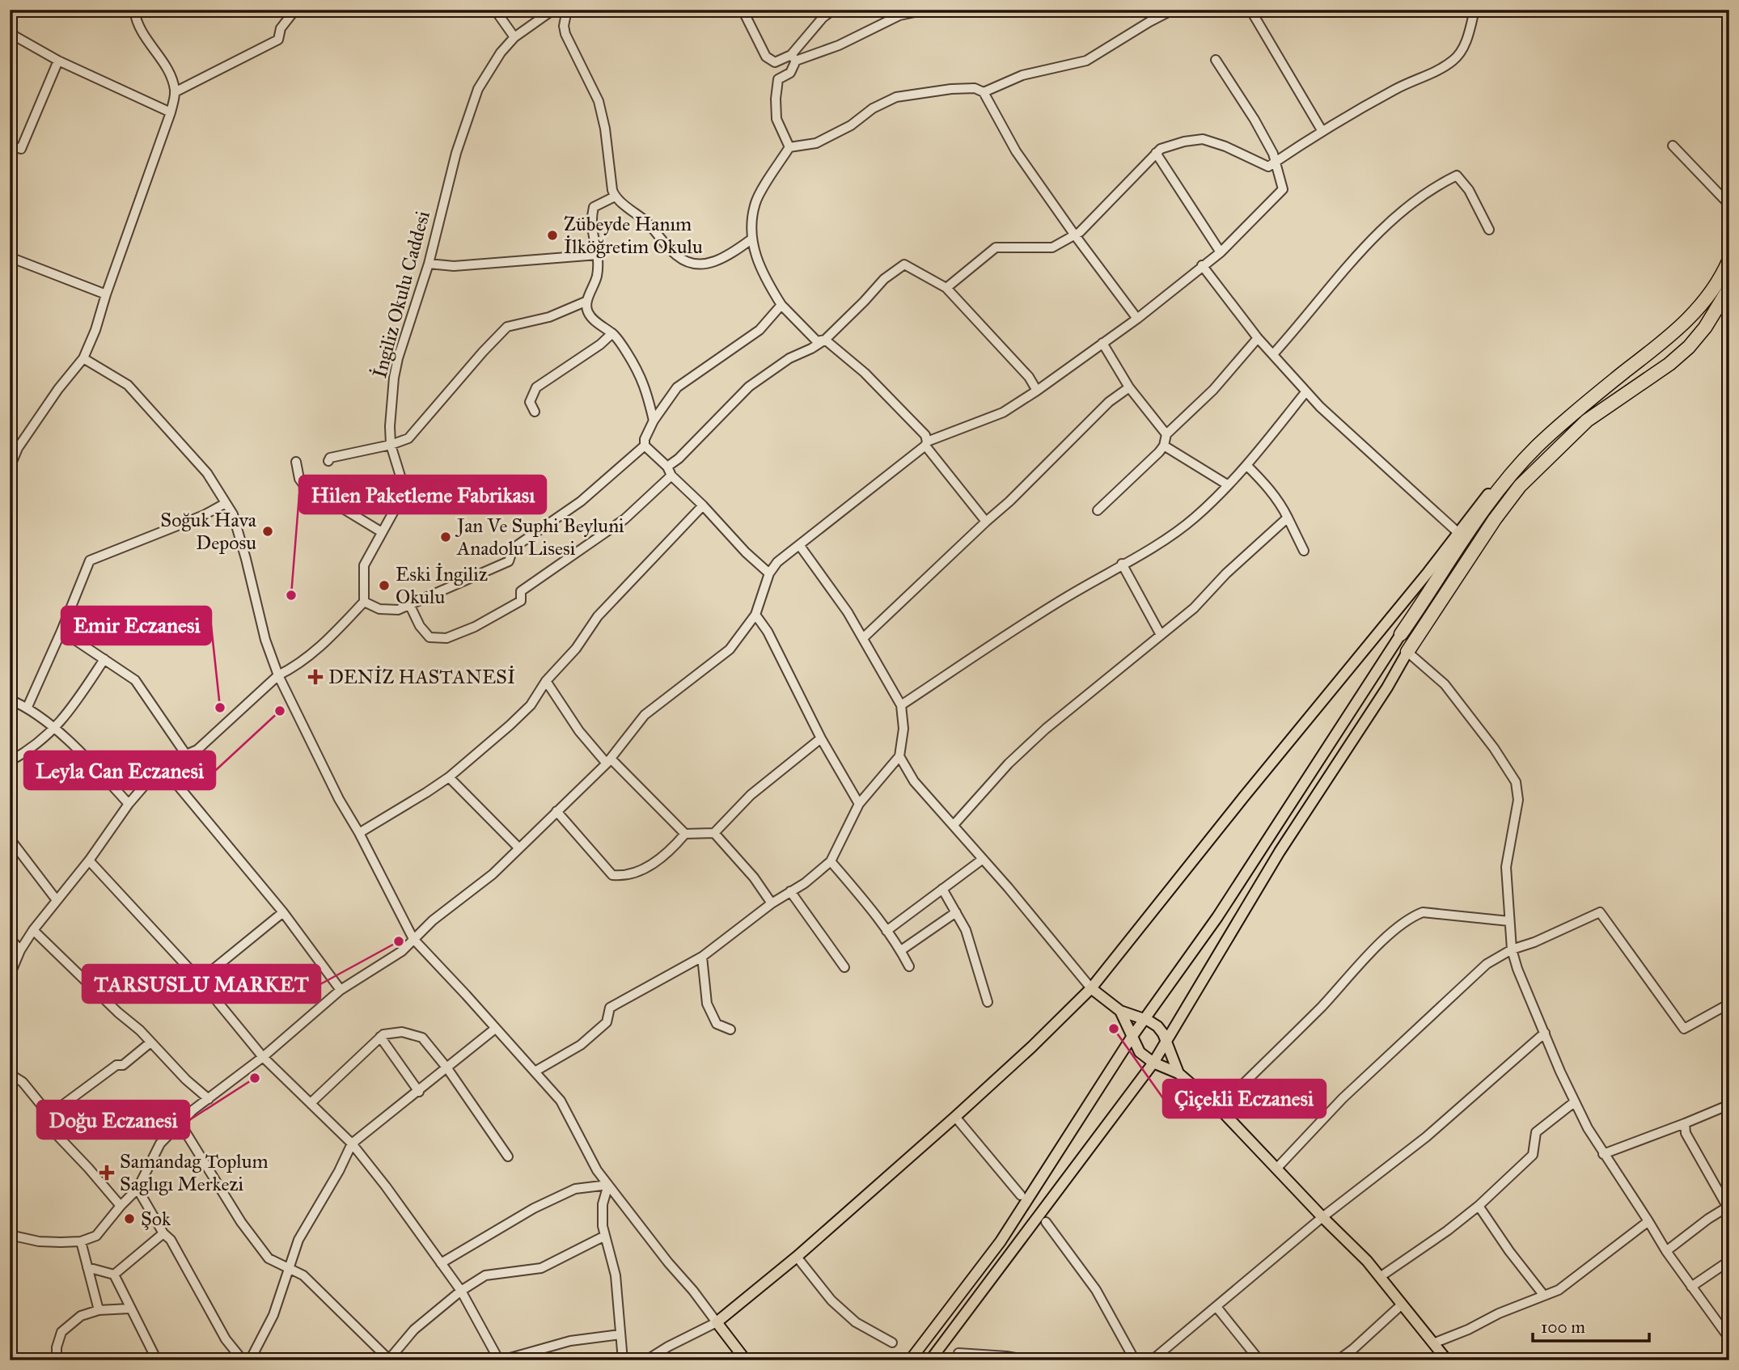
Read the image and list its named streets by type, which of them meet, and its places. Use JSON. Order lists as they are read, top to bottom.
{
  "streets": {
    "street": ["İngiliz Okulu Caddesi"]
  },
  "places": {
    "other": [
      "Zübeyde Hanım İlköğretim Okulu",
      "Soğuk Hava Deposu",
      "Jan Ve Suphi Beyluni Anadolu Lisesi",
      "Eski İngiliz Okulu",
      "Hilen Paketleme Fabrikası",
      "Emir Eczanesi",
      "Leyla Can Eczanesi",
      "TARSUSLU MARKET",
      "Çiçekli Eczanesi",
      "Doğu Eczanesi",
      "Şok"
    ],
    "health": ["DENİZ HASTANESİ", "Samandag Toplum Saglıgı Merkezi"]
  },
  "scale_bar": "100 m"
}
